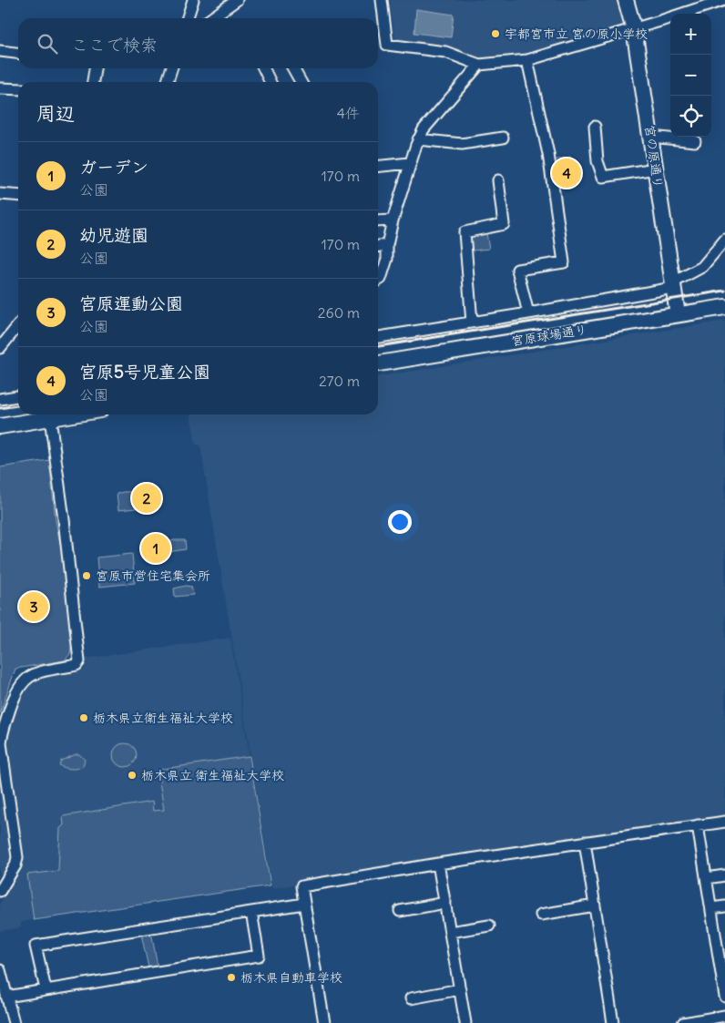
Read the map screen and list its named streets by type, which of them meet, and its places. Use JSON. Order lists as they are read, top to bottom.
{
  "streets": {
    "street": ["宮の原通り", "宮原球場通り"]
  },
  "crossings": [
    ["宮の原通り", "宮原球場通り"]
  ],
  "places": [
    "宇都宮市立 宮の原小学校",
    "宮原市営住宅集会所",
    "栃木県立衛生福祉大学校",
    "栃木県立 衛生福祉大学校",
    "栃木県自動車学校"
  ],
  "page": {
    "map_buttons": ["+", "−"],
    "search": "ここで検索",
    "heading": ["周辺", "4件"],
    "list": [
      {
        "mark": "1",
        "name": "ガーデン",
        "note": "公園",
        "value": "170 m"
      },
      {
        "mark": "2",
        "name": "幼児遊園",
        "note": "公園",
        "value": "170 m"
      },
      {
        "mark": "3",
        "name": "宮原運動公園",
        "note": "公園",
        "value": "260 m"
      },
      {
        "mark": "4",
        "name": "宮原5号児童公園",
        "note": "公園",
        "value": "270 m"
      }
    ],
    "pins": [
      "4",
      "2",
      "1",
      "3"
    ]
  }
}
